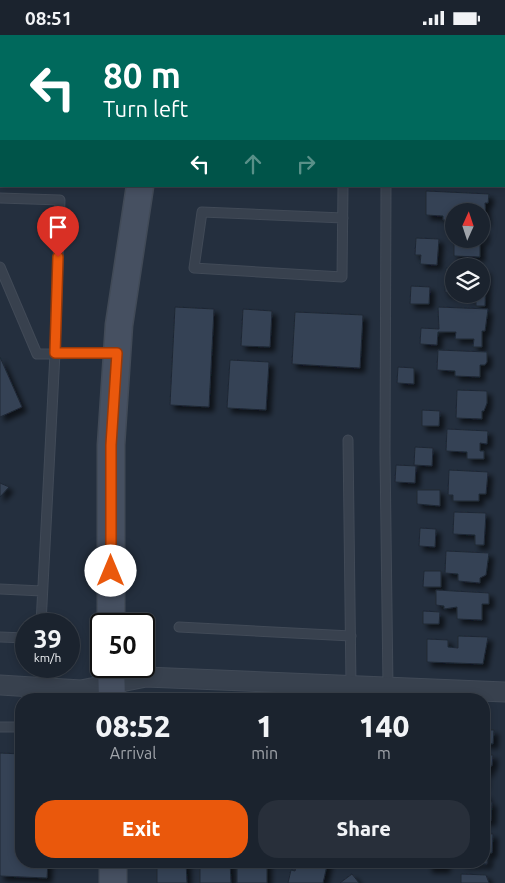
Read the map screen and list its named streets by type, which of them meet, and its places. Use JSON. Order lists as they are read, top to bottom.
{
  "north": "top",
  "page": {
    "status": "08:51",
    "turn": ["80 m", "Turn left"],
    "speed": "39 km/h",
    "limit": "50",
    "eta": [
      "08:52",
      "Arrival",
      "1",
      "min",
      "140",
      "m"
    ],
    "buttons": ["Exit", "Share"]
  }
}
